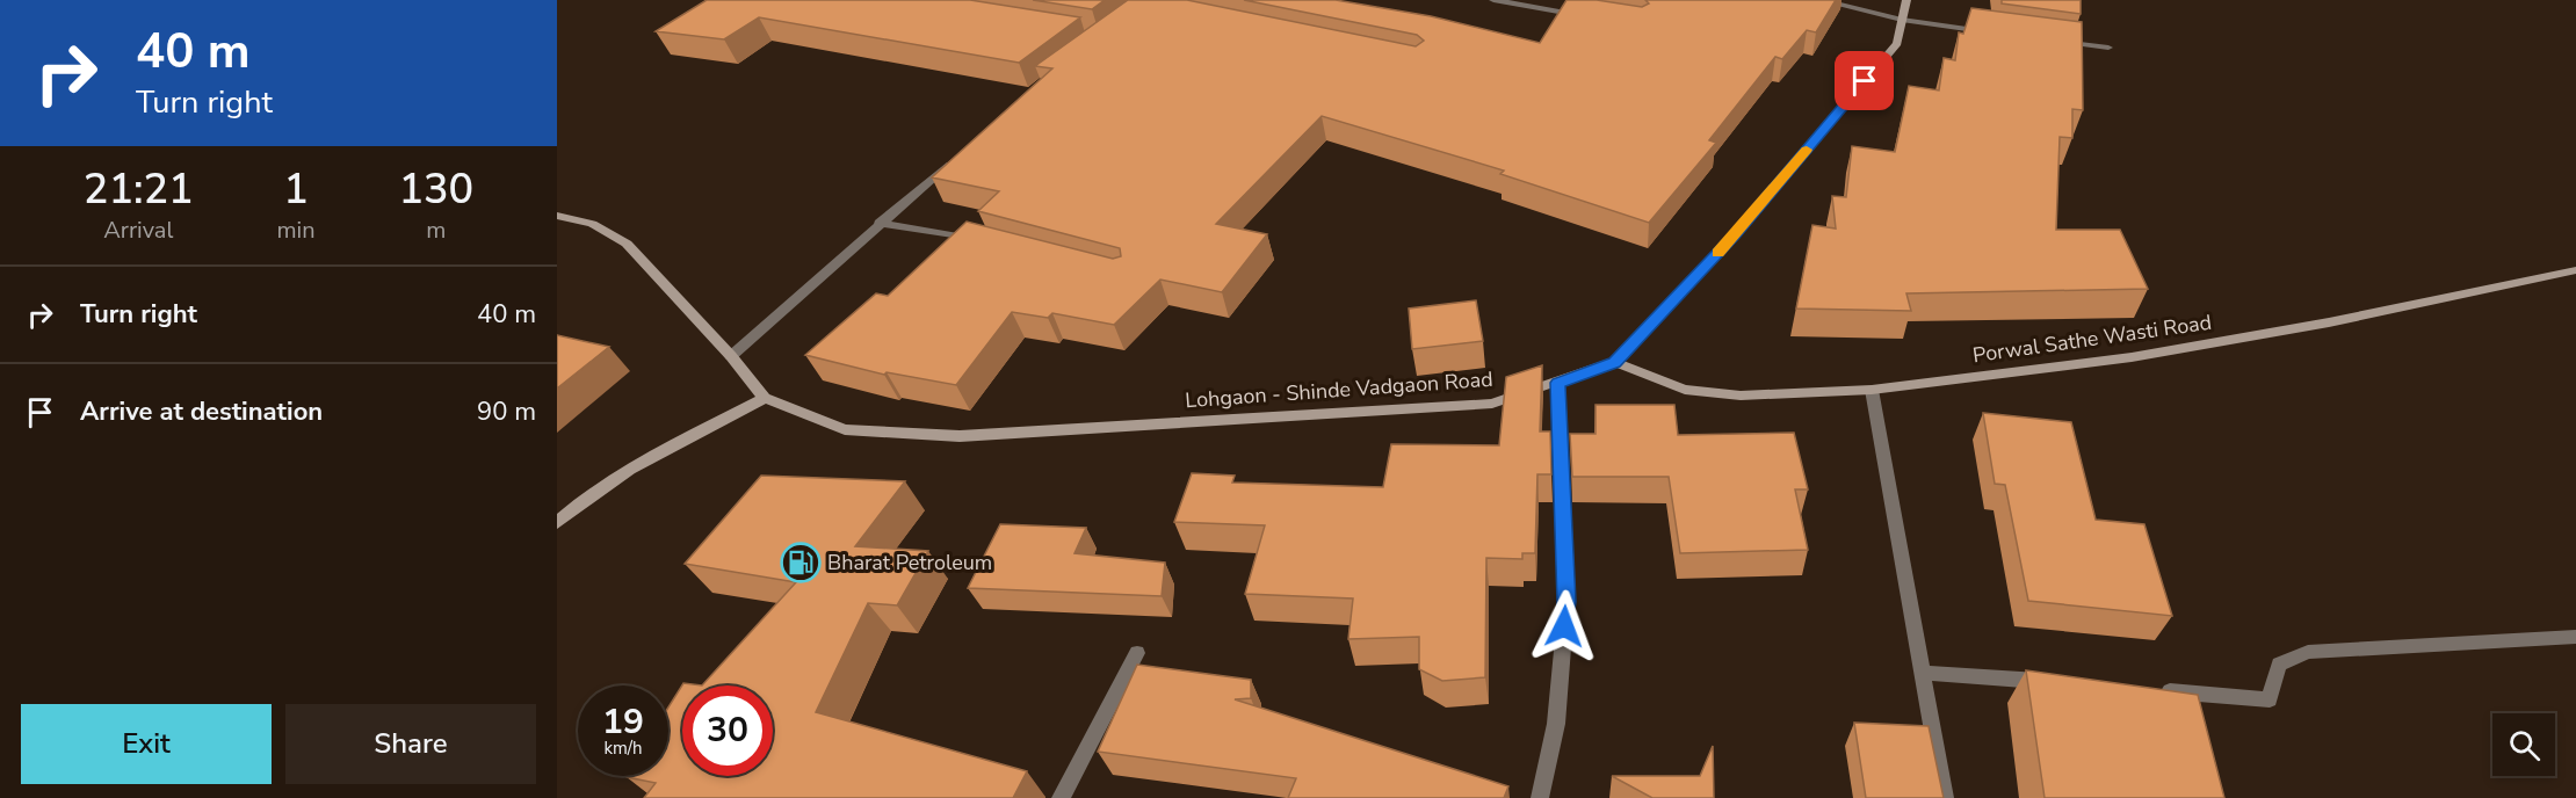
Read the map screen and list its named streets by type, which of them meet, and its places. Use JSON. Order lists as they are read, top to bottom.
{
  "streets": {
    "street": ["Porwal Sathe Wasti Road", "Lohgaon - Shinde Vadgaon Road"]
  },
  "crossings": [
    ["Porwal Sathe Wasti Road", "Lohgaon - Shinde Vadgaon Road"]
  ],
  "places": {
    "fuel station": ["Bharat Petroleum"]
  },
  "page": {
    "turn": ["40 m", "Turn right"],
    "eta": [
      "21:21",
      "Arrival",
      "1",
      "min",
      "130",
      "m"
    ],
    "list": [
      {
        "name": "Turn right",
        "value": "40 m"
      },
      {
        "name": "Arrive at destination",
        "value": "90 m"
      }
    ],
    "speed": "19 km/h",
    "limit": "30",
    "buttons": ["Exit", "Share"]
  }
}
